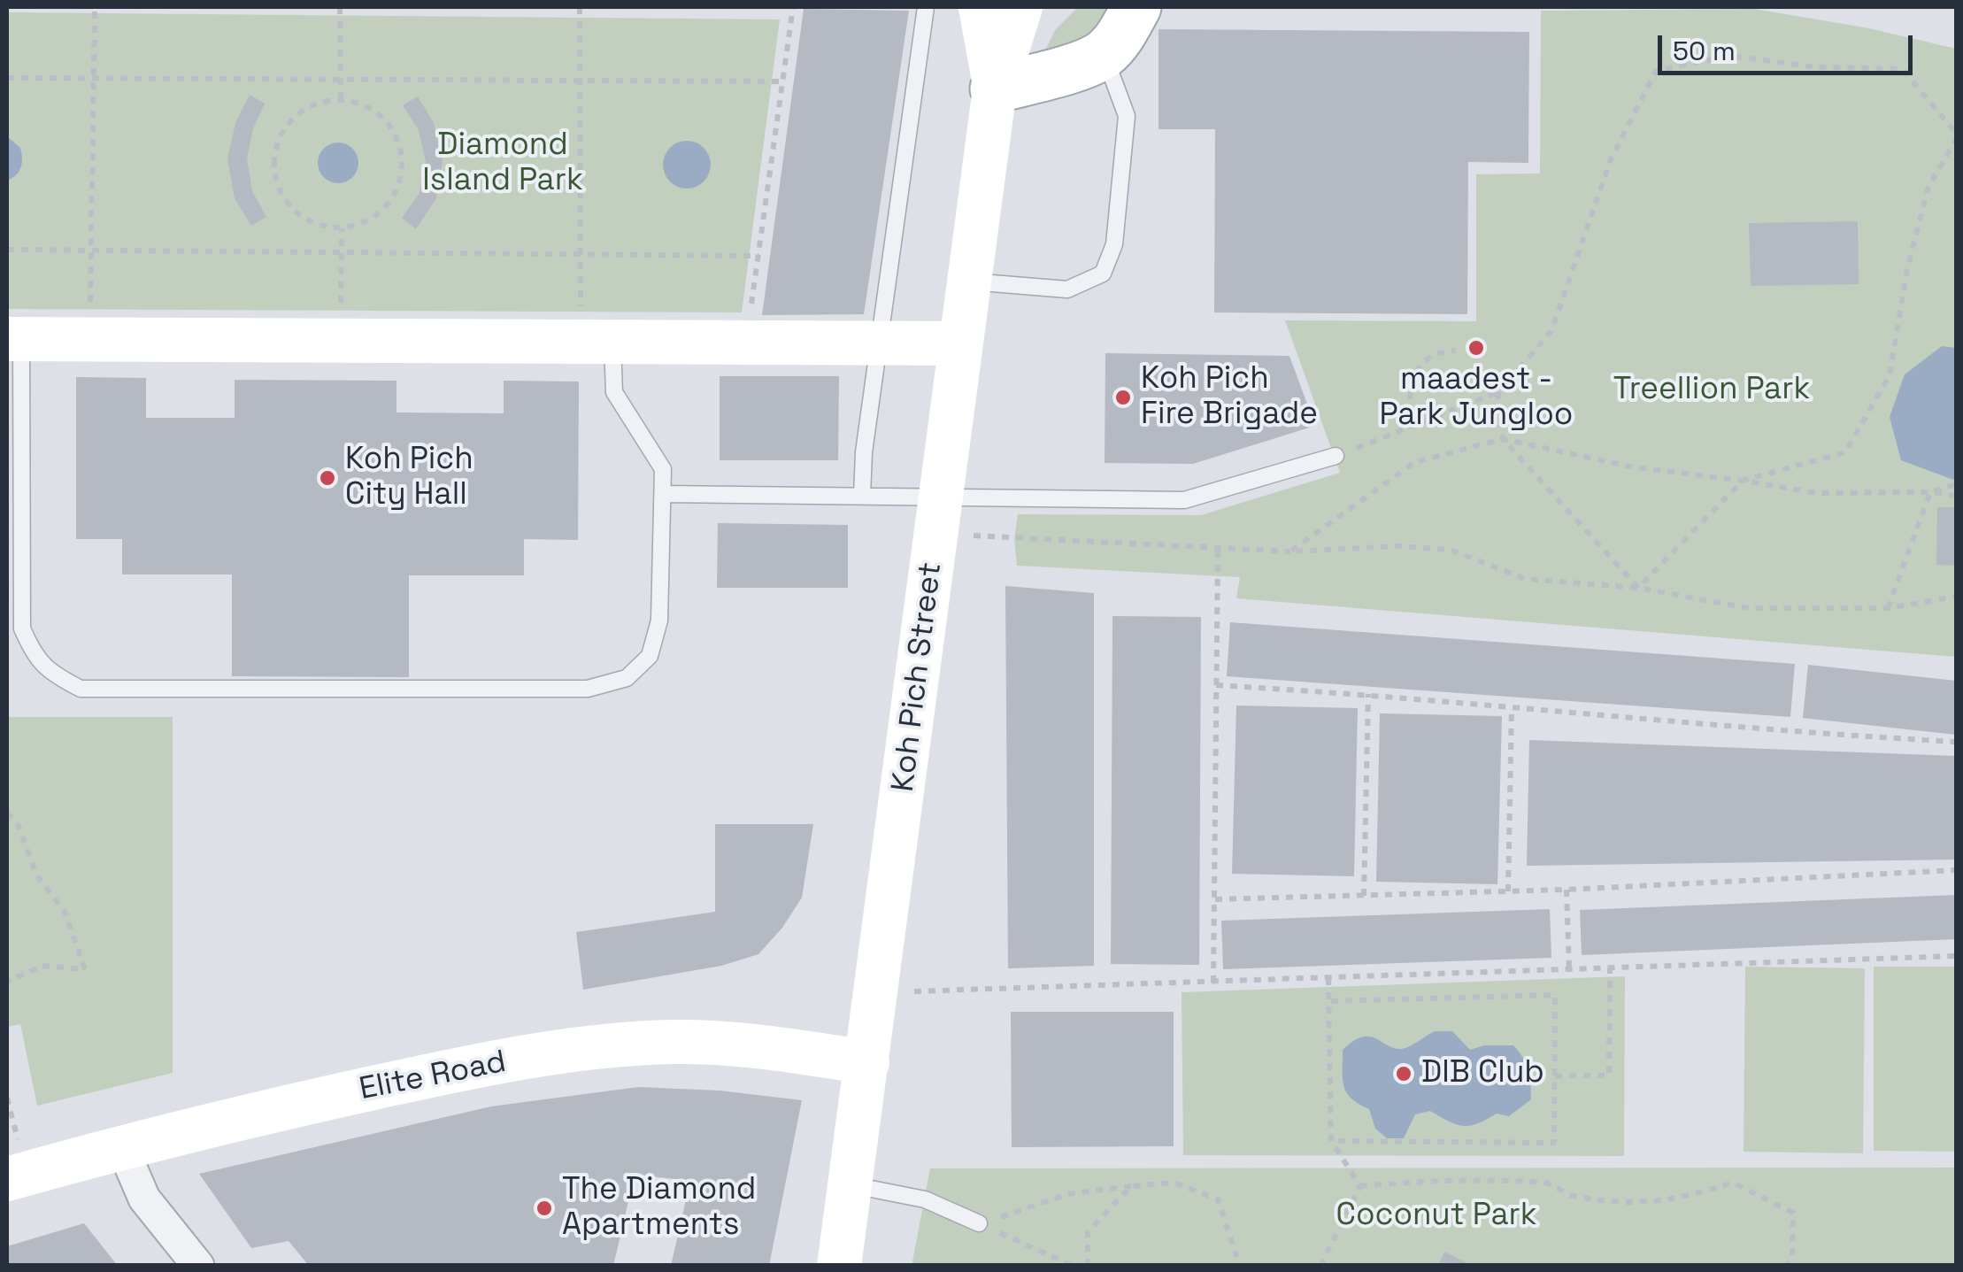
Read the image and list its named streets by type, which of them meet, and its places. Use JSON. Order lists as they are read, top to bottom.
{
  "streets": {
    "street": ["Koh Pich Street", "Elite Road"]
  },
  "crossings": [
    ["Koh Pich Street", "Elite Road"]
  ],
  "parks": ["Diamond Island Park", "Treellion Park", "Coconut Park"],
  "places": [
    "maadest - Park Jungloo",
    "Koh Pich Fire Brigade",
    "Koh Pich City Hall",
    "DIB Club",
    "The Diamond Apartments"
  ],
  "scale_bar": "50 m"
}
